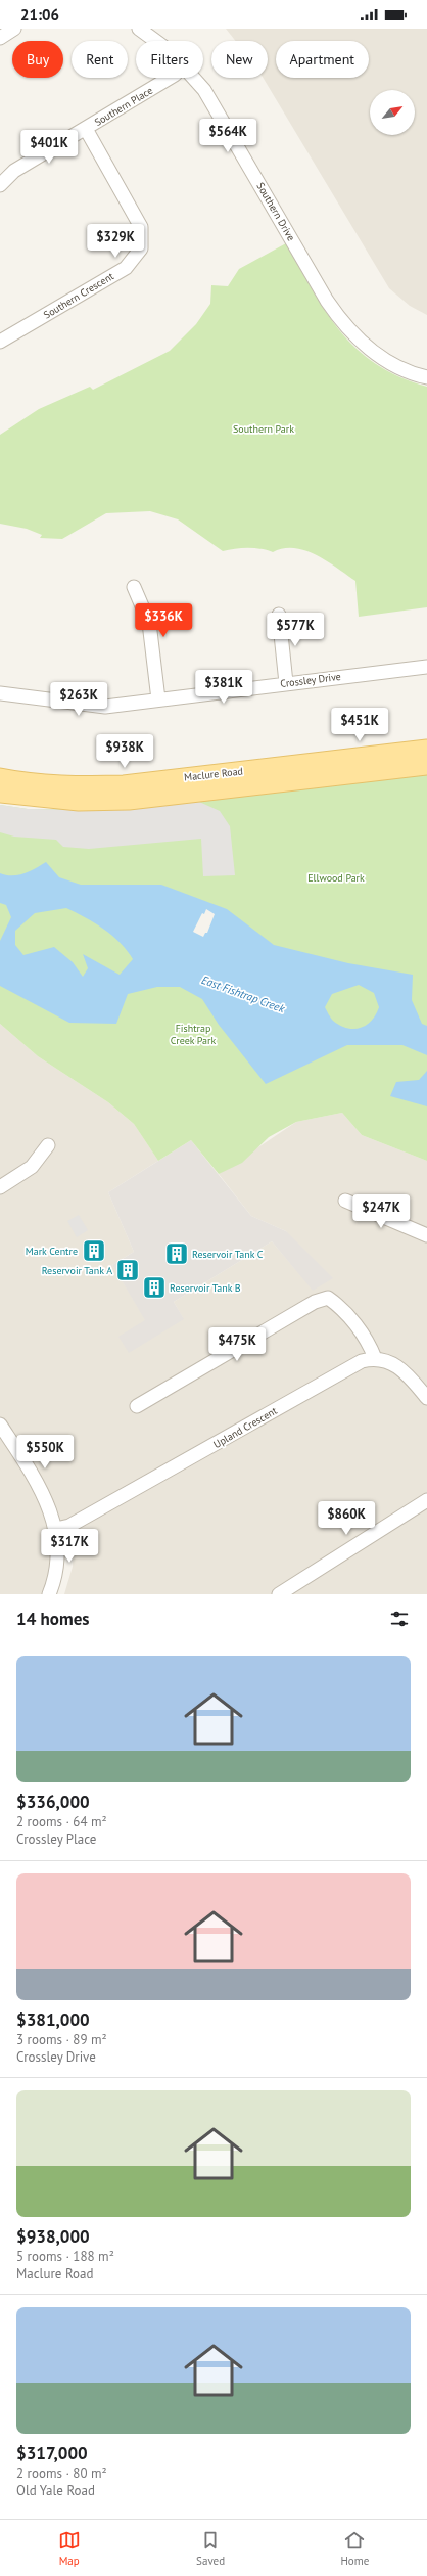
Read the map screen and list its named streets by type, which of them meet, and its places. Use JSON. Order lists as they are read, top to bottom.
{
  "streets": {
    "main road": ["Maclure Road"],
    "street": [
      "Southern Place",
      "Southern Drive",
      "Southern Crescent",
      "Crossley Drive",
      "Upland Crescent"
    ]
  },
  "crossings": [
    ["Southern Place", "Southern Crescent"]
  ],
  "water": ["East Fishtrap Creek"],
  "parks": ["Southern Park", "Ellwood Park", "Fishtrap Creek Park"],
  "places": {
    "building": [
      "Mark Centre",
      "Reservoir Tank C",
      "Reservoir Tank A",
      "Reservoir Tank B"
    ]
  },
  "north": "top right",
  "page": {
    "status": "21:06",
    "chip": [
      "Buy",
      "Rent",
      "Filters",
      "New",
      "Apartment"
    ],
    "price": [
      "$564K",
      "$401K",
      "$329K",
      "$336K",
      "$577K",
      "$381K",
      "$263K",
      "$451K",
      "$938K",
      "$247K",
      "$475K",
      "$550K",
      "$860K",
      "$317K"
    ],
    "heading": "14 homes",
    "list": [
      {
        "name": "$336,000",
        "note": "2 rooms · 64 m² · Crossley Place"
      },
      {
        "name": "$381,000",
        "note": "3 rooms · 89 m² · Crossley Drive"
      },
      {
        "name": "$938,000",
        "note": "5 rooms · 188 m² · Maclure Road"
      },
      {
        "name": "$317,000",
        "note": "2 rooms · 80 m² · Old Yale Road"
      }
    ],
    "tabs": ["Map", "Saved", "Home"]
  }
}
